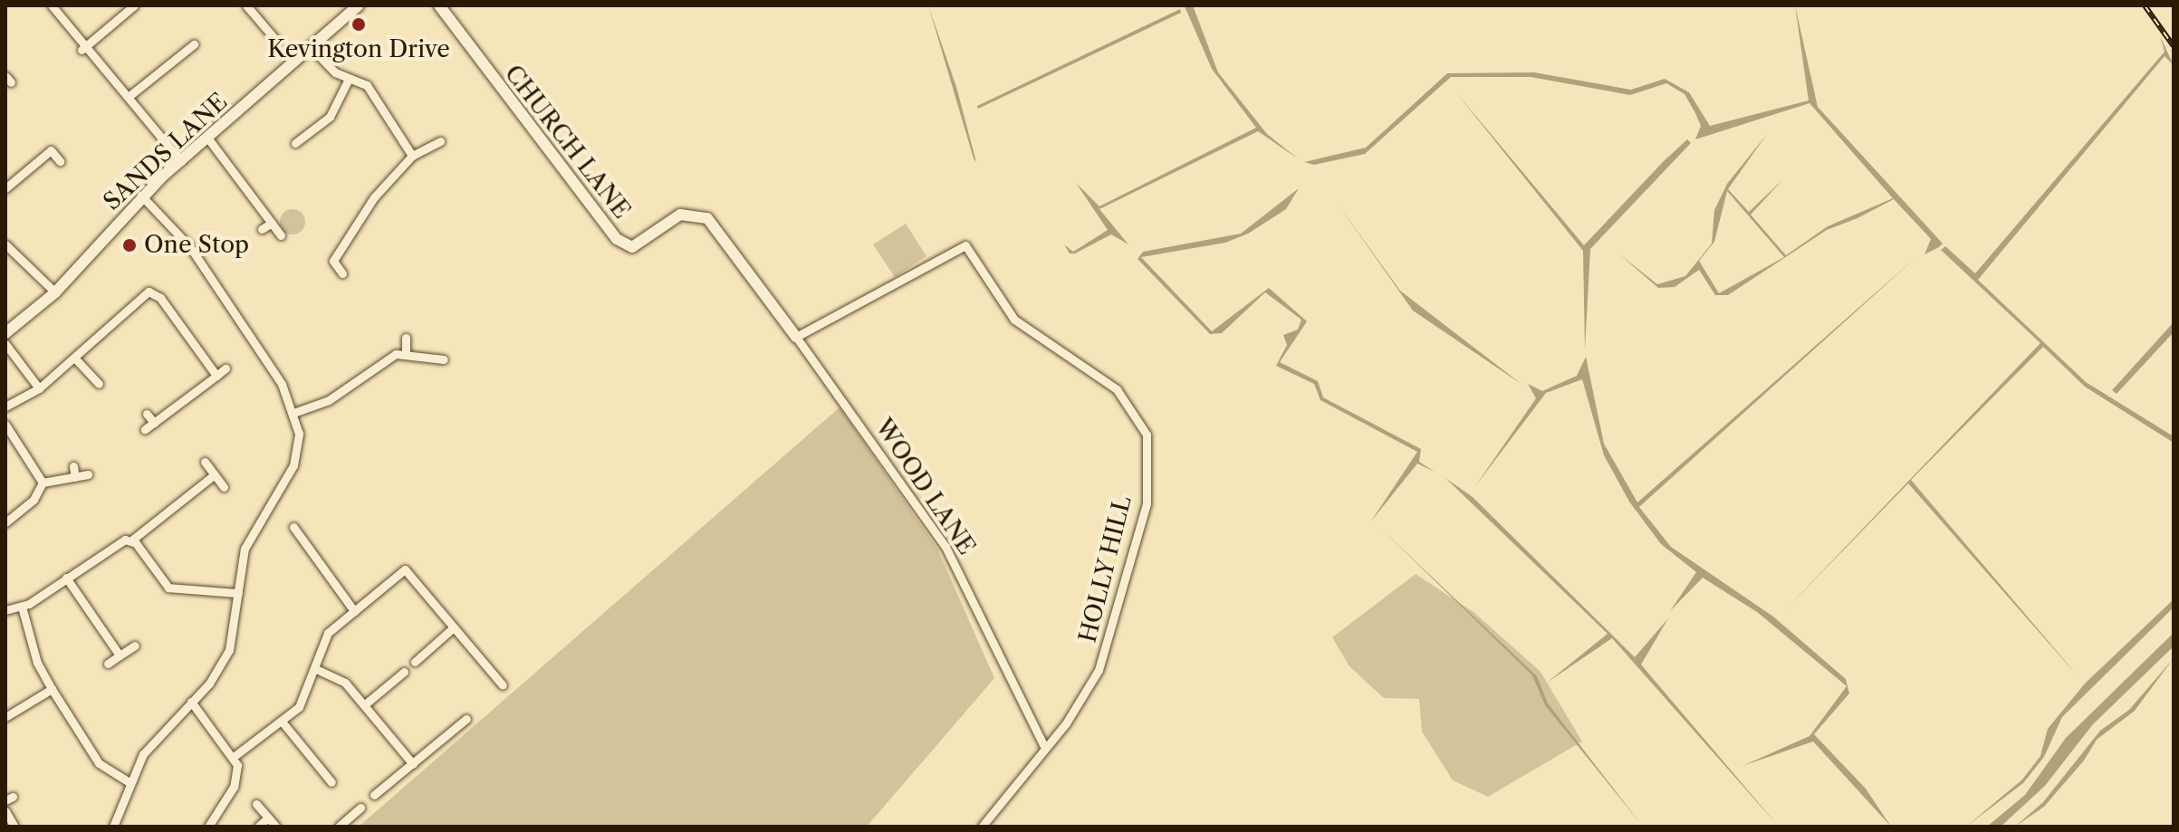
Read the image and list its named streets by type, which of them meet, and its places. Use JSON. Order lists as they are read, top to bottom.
{
  "streets": {
    "street": [
      "CHURCH LANE",
      "SANDS LANE",
      "WOOD LANE",
      "HOLLY HILL"
    ]
  },
  "crossings": [
    ["CHURCH LANE", "WOOD LANE"],
    ["CHURCH LANE", "HOLLY HILL"],
    ["WOOD LANE", "HOLLY HILL"]
  ],
  "places": ["Kevington Drive", "One Stop"]
}
